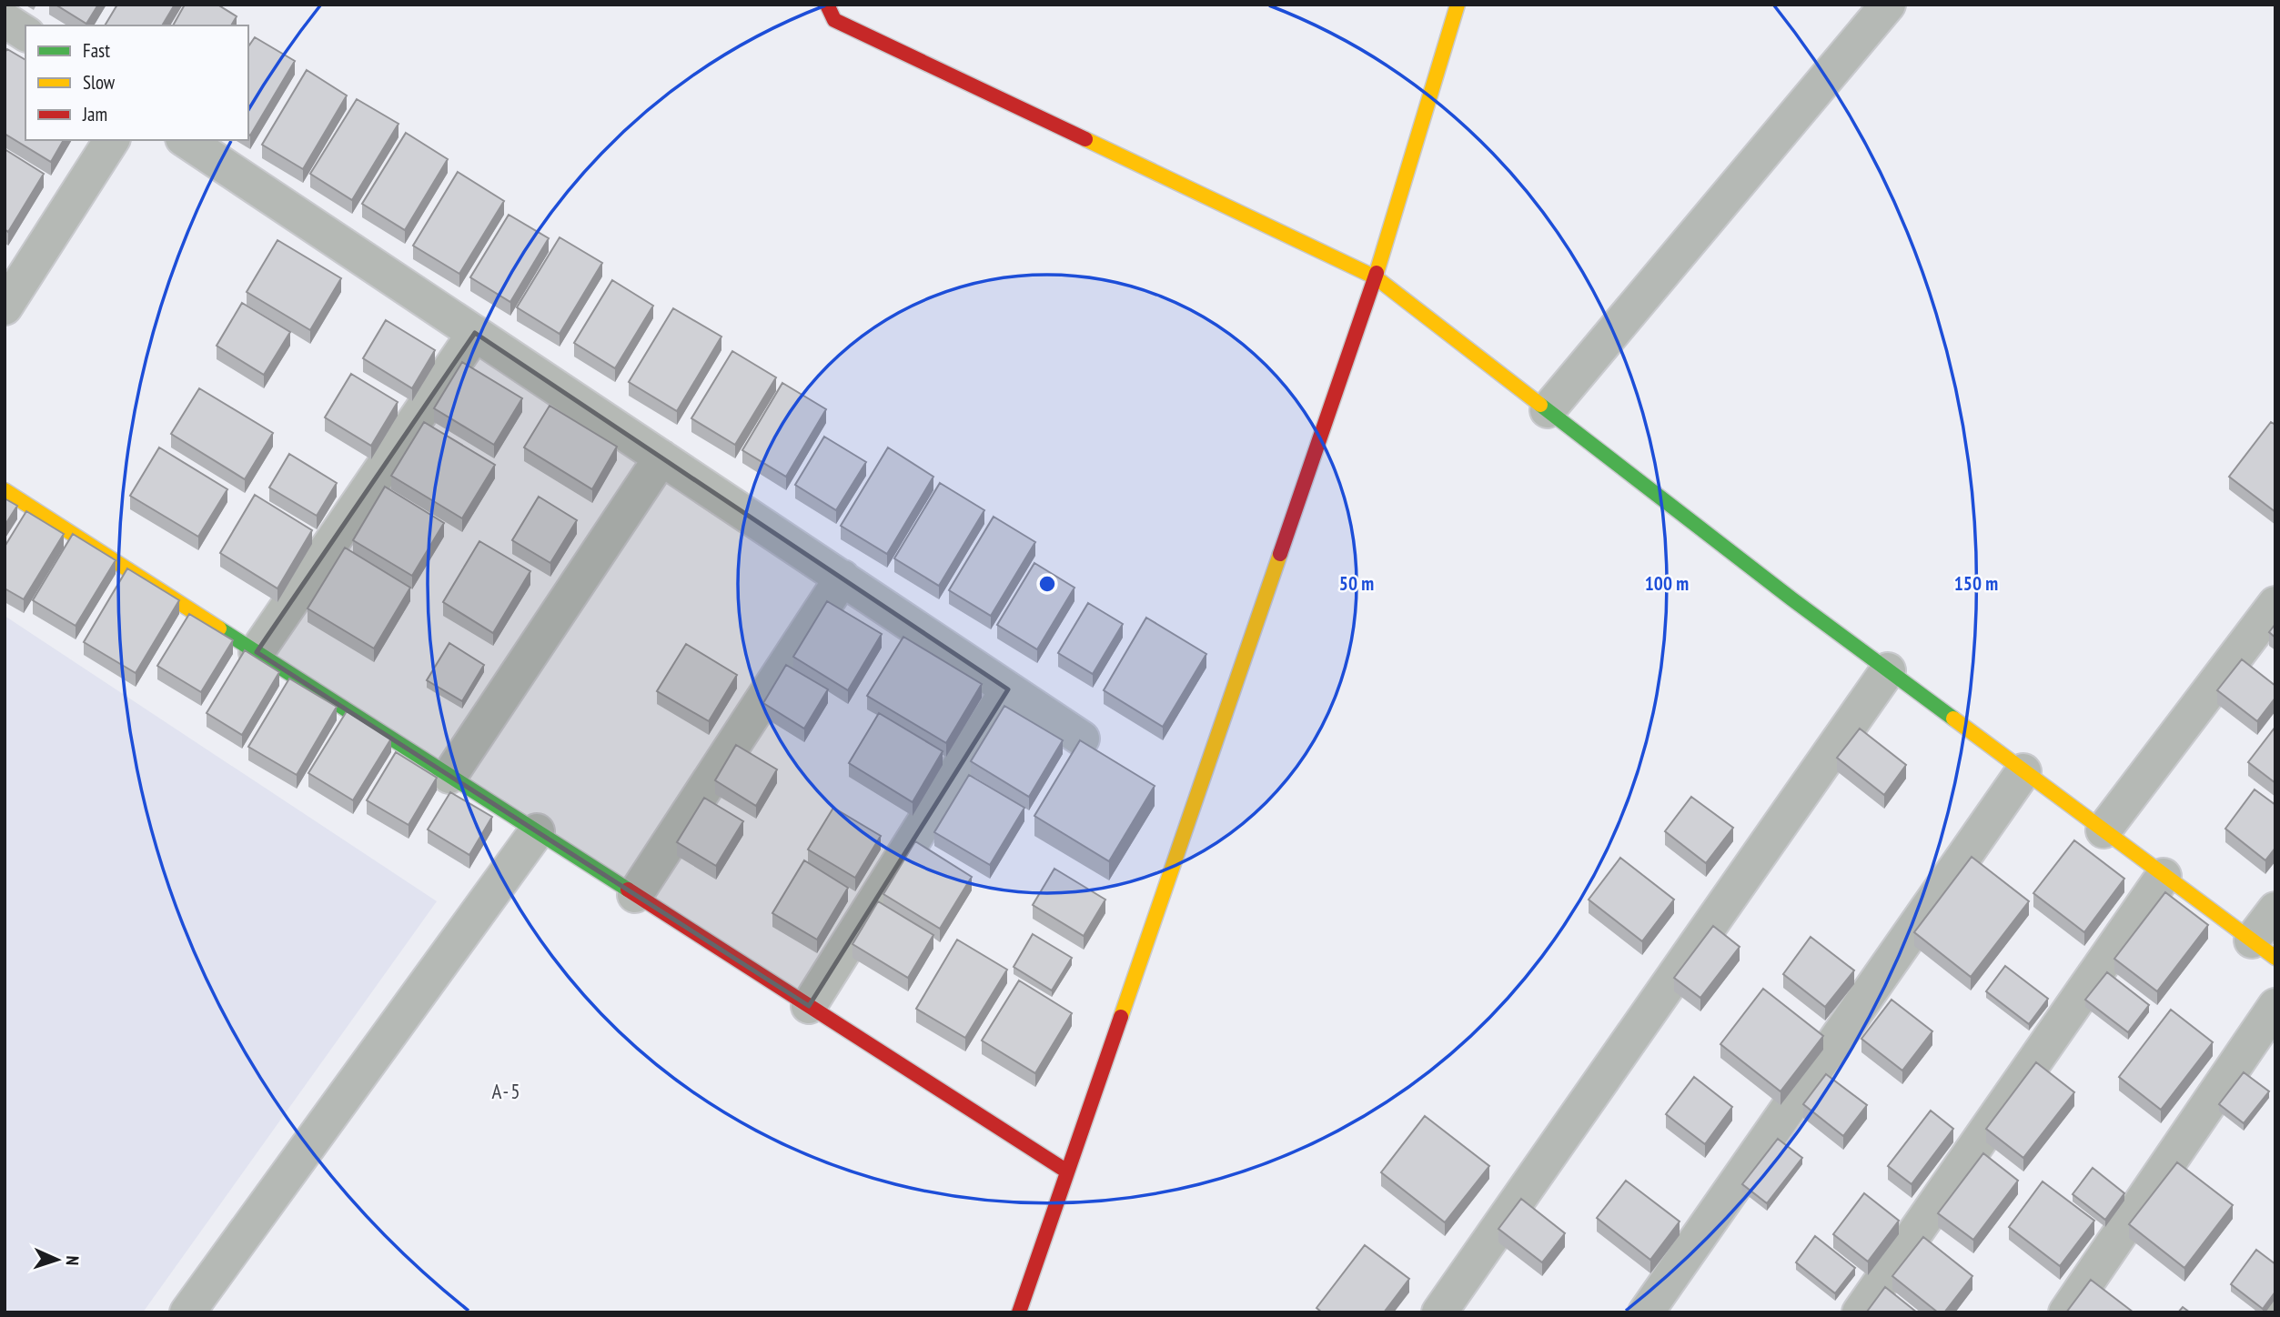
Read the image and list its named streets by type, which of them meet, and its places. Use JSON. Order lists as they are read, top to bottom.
{
  "districts": ["A-5"],
  "legend": ["Fast", "Slow", "Jam"],
  "north": "right",
  "rings": ["50 m", "100 m", "150 m"]
}
